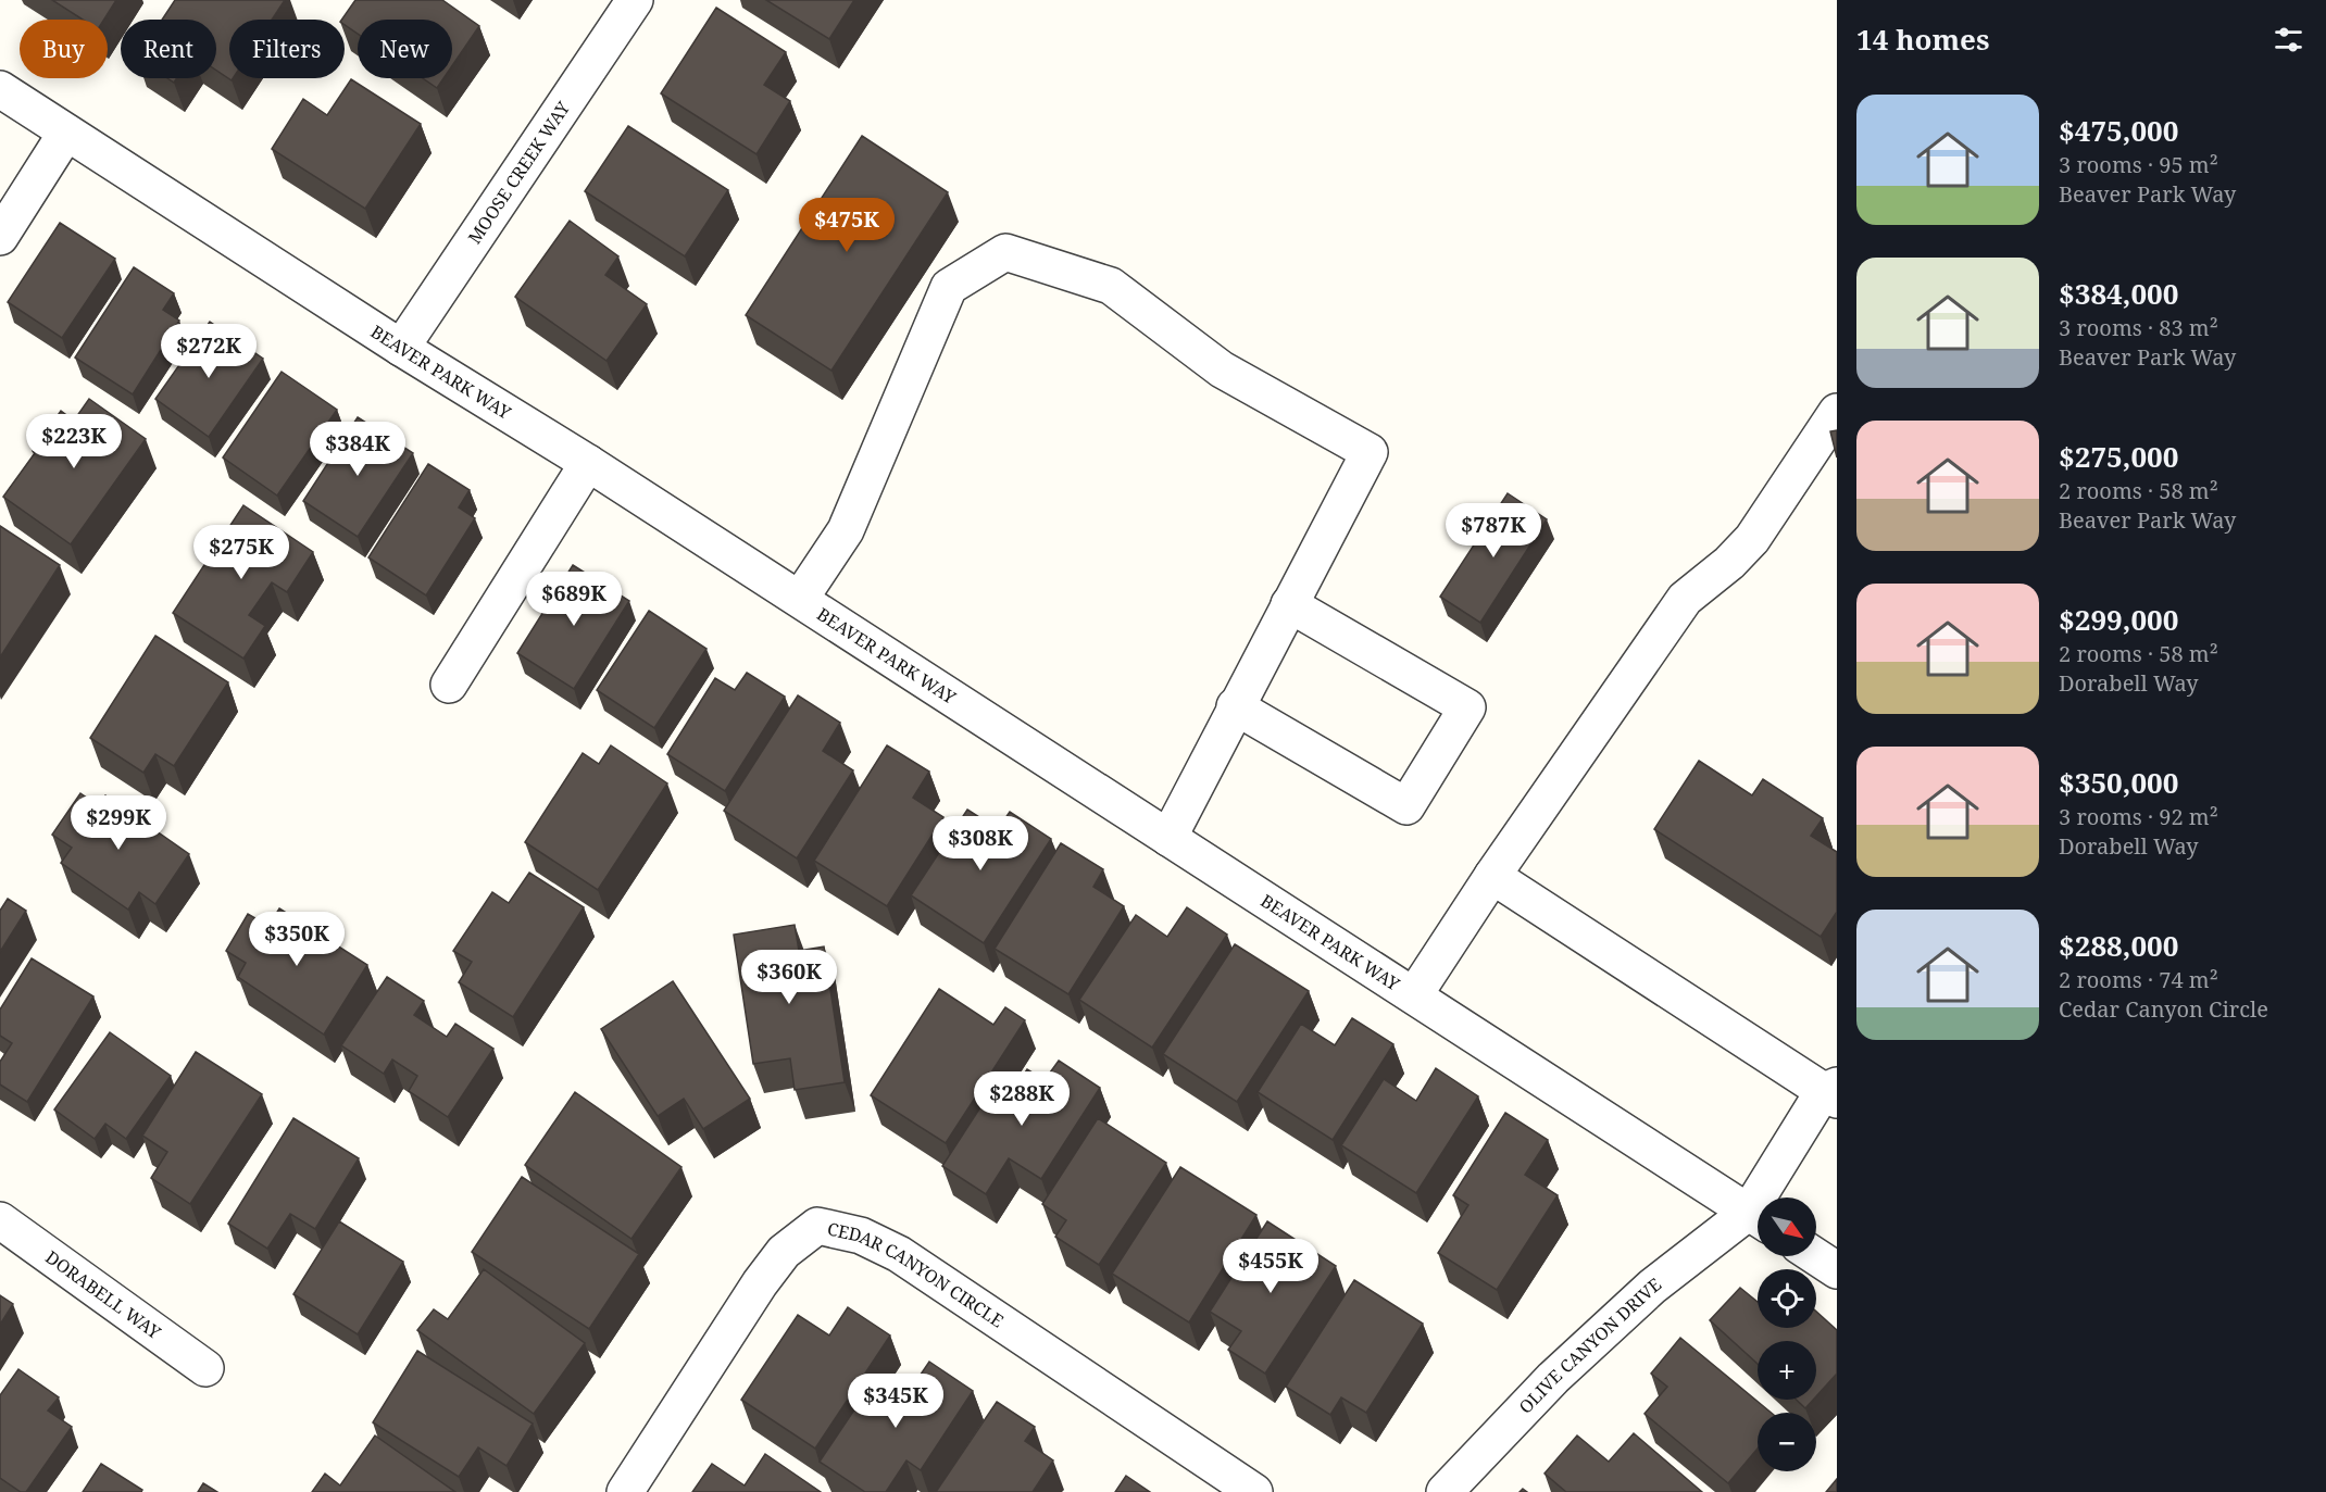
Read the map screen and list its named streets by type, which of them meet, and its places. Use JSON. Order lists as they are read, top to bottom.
{
  "streets": {
    "street": [
      "MOOSE CREEK WAY",
      "BEAVER PARK WAY",
      "CEDAR CANYON CIRCLE",
      "DORABELL WAY",
      "OLIVE CANYON DRIVE"
    ]
  },
  "crossings": [
    ["MOOSE CREEK WAY", "BEAVER PARK WAY"]
  ],
  "north": "bottom right",
  "page": {
    "heading": "14 homes",
    "chip": [
      "Buy",
      "Rent",
      "Filters",
      "New"
    ],
    "list": [
      {
        "name": "$475,000",
        "note": "3 rooms · 95 m² · Beaver Park Way"
      },
      {
        "name": "$384,000",
        "note": "3 rooms · 83 m² · Beaver Park Way"
      },
      {
        "name": "$275,000",
        "note": "2 rooms · 58 m² · Beaver Park Way"
      },
      {
        "name": "$299,000",
        "note": "2 rooms · 58 m² · Dorabell Way"
      },
      {
        "name": "$350,000",
        "note": "3 rooms · 92 m² · Dorabell Way"
      },
      {
        "name": "$288,000",
        "note": "2 rooms · 74 m² · Cedar Canyon Circle"
      }
    ],
    "price": [
      "$475K",
      "$272K",
      "$223K",
      "$384K",
      "$787K",
      "$275K",
      "$689K",
      "$299K",
      "$308K",
      "$350K",
      "$360K",
      "$288K",
      "$455K",
      "$345K"
    ],
    "map_buttons": ["+", "−"]
  }
}
